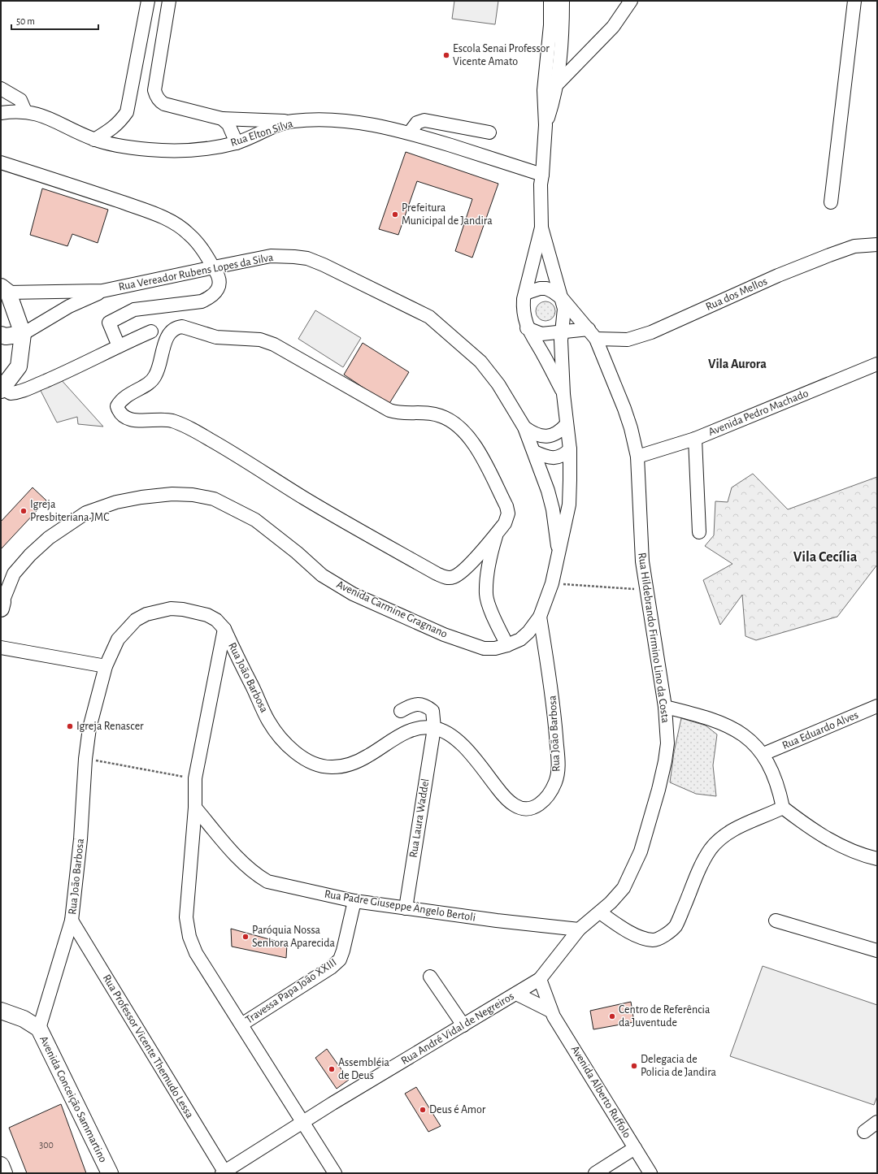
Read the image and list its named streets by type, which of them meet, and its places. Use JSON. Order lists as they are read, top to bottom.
{
  "streets": {
    "main road": ["Rua Vereador Rubens Lopes da Silva", "Avenida Conceição Sammartino"],
    "street": [
      "Rua Elton Silva",
      "Rua dos Mellos",
      "Avenida Pedro Machado",
      "Avenida Carmine Gragnano",
      "Rua Hildebrando Firmino Lino da Costa",
      "Rua João Barbosa",
      "Rua Eduardo Alves",
      "Rua Laura Waddel",
      "Rua Padre Giuseppe Ângelo Bertoli",
      "Travessa Papa João XXIII",
      "Rua André Vidal de Negreiros",
      "Rua Professor Vicente Themudo Lessa",
      "Avenida Alberto Ruffolo"
    ]
  },
  "crossings": [
    ["Rua Elton Silva", "Avenida Carmine Gragnano"],
    ["Rua Vereador Rubens Lopes da Silva", "Avenida Carmine Gragnano"],
    ["Rua dos Mellos", "Avenida Carmine Gragnano"],
    ["Rua dos Mellos", "Rua Hildebrando Firmino Lino da Costa"],
    ["Avenida Pedro Machado", "Rua Hildebrando Firmino Lino da Costa"],
    ["Avenida Carmine Gragnano", "Rua Hildebrando Firmino Lino da Costa"],
    ["Avenida Carmine Gragnano", "Rua João Barbosa"],
    ["Rua Hildebrando Firmino Lino da Costa", "Rua Padre Giuseppe Ângelo Bertoli"],
    ["Rua Hildebrando Firmino Lino da Costa", "Rua André Vidal de Negreiros"],
    ["Rua João Barbosa", "Rua Laura Waddel"],
    ["Rua João Barbosa", "Rua Professor Vicente Themudo Lessa"],
    ["Rua João Barbosa", "Avenida Conceição Sammartino"],
    ["Rua Laura Waddel", "Rua Padre Giuseppe Ângelo Bertoli"],
    ["Rua Padre Giuseppe Ângelo Bertoli", "Travessa Papa João XXIII"],
    ["Rua Padre Giuseppe Ângelo Bertoli", "Rua André Vidal de Negreiros"],
    ["Rua André Vidal de Negreiros", "Rua Professor Vicente Themudo Lessa"],
    ["Rua André Vidal de Negreiros", "Avenida Alberto Ruffolo"]
  ],
  "districts": ["Vila Aurora", "Vila Cecília"],
  "places": [
    "Escola Senai Professor Vicente Amato",
    "Prefeitura Municipal de Jandira",
    "Igreja Presbiteriana JMC",
    "Igreja Renascer",
    "Paróquia Nossa Senhora Aparecida",
    "Centro de Referência da Juventude",
    "Delegacia de Policia de Jandira",
    "Assembléia de Deus",
    "Deus é Amor"
  ],
  "house_numbers": ["300"],
  "scale_bar": "50 m"
}
